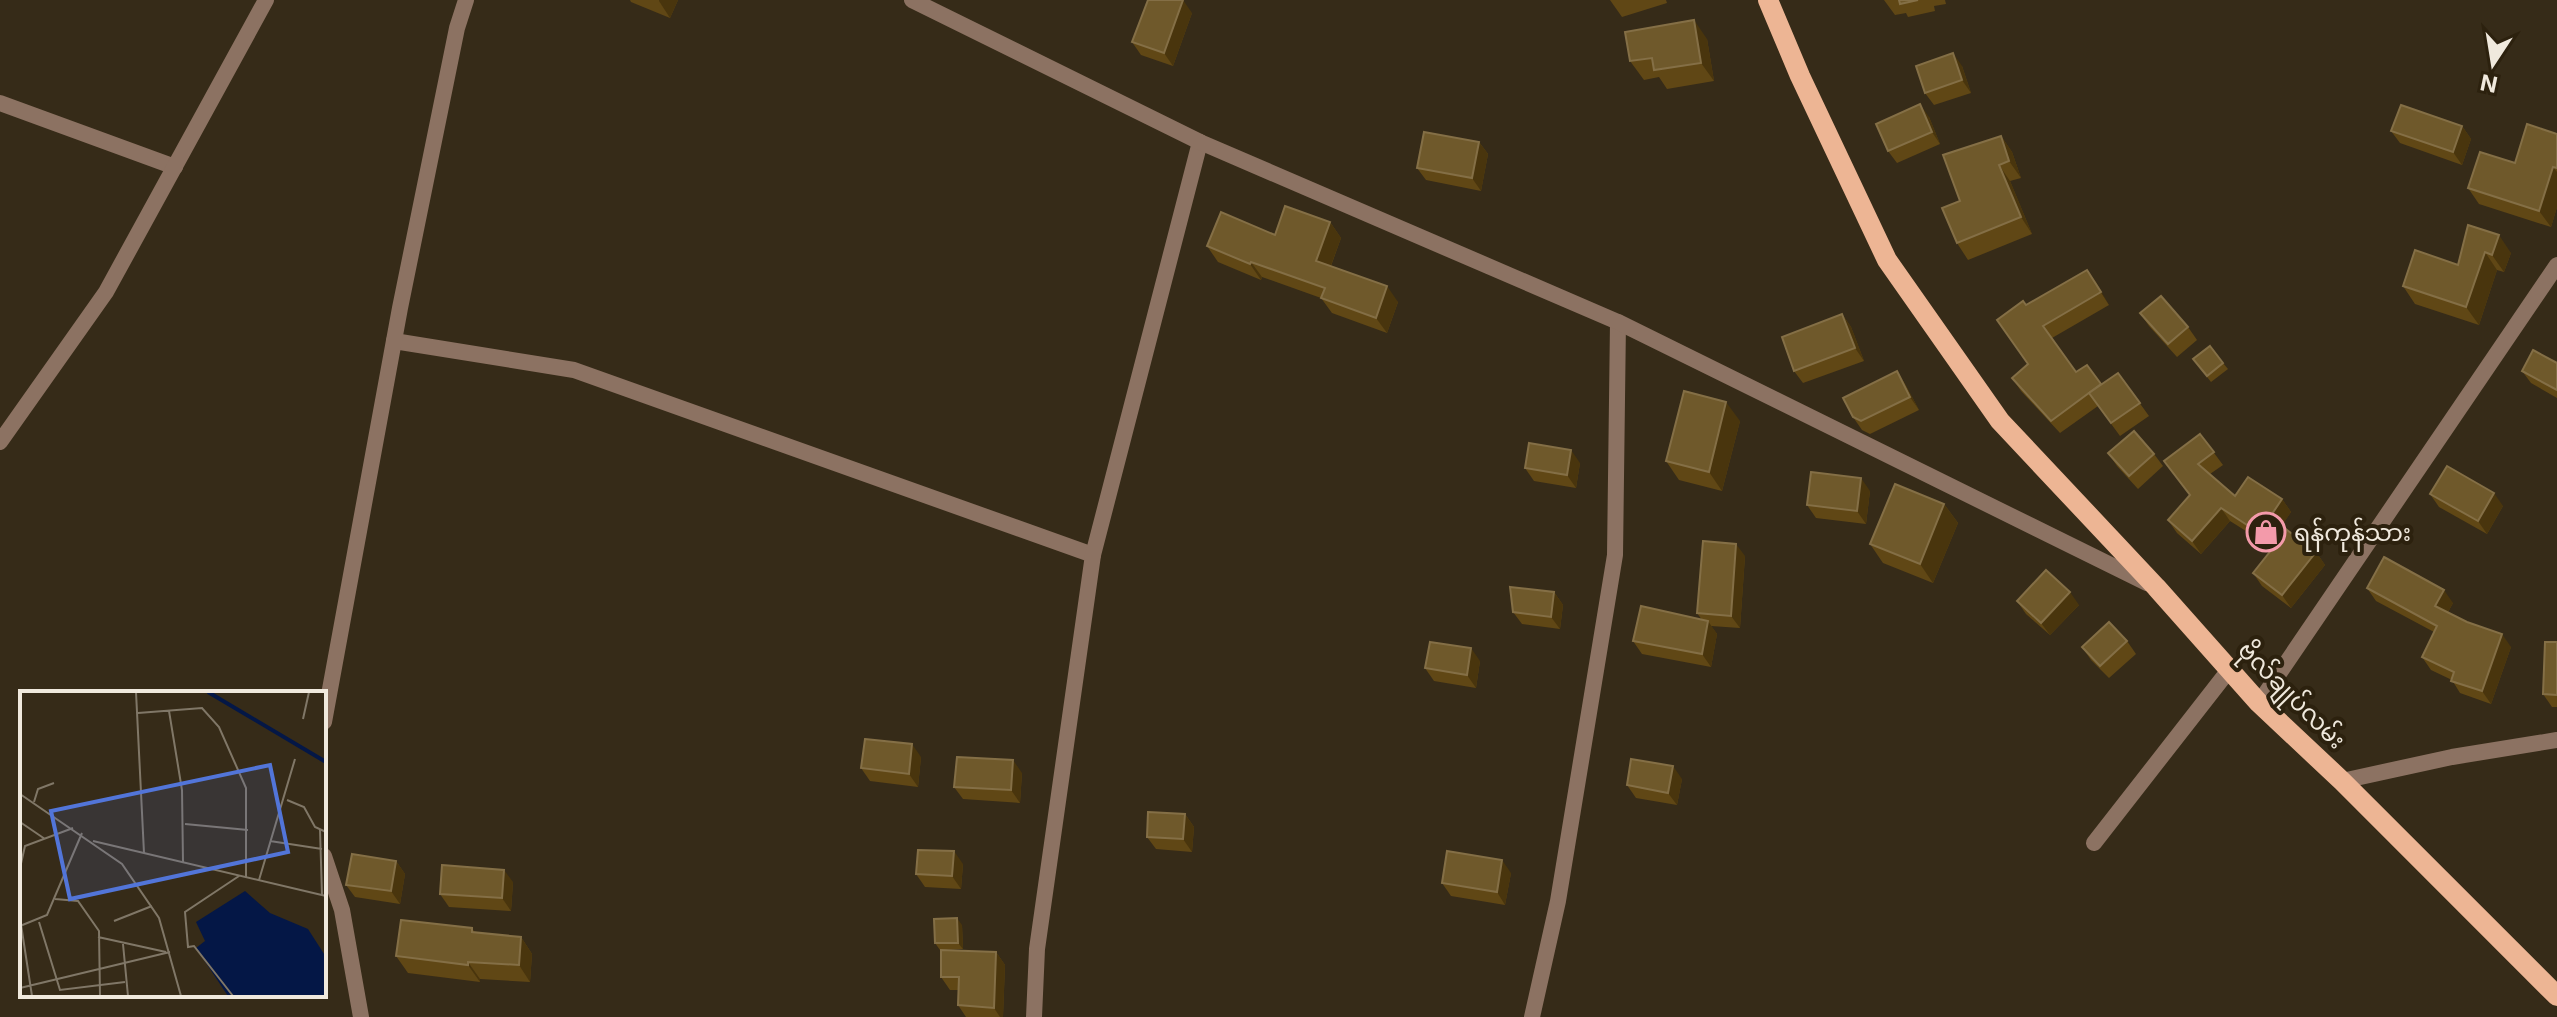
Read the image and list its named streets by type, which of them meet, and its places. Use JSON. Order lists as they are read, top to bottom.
{
  "streets": {
    "main road": ["ဗိုလ်ချုပ်လမ်း"]
  },
  "places": {
    "shop": ["ရန်ကုန်သား"]
  },
  "north": "bottom"
}
